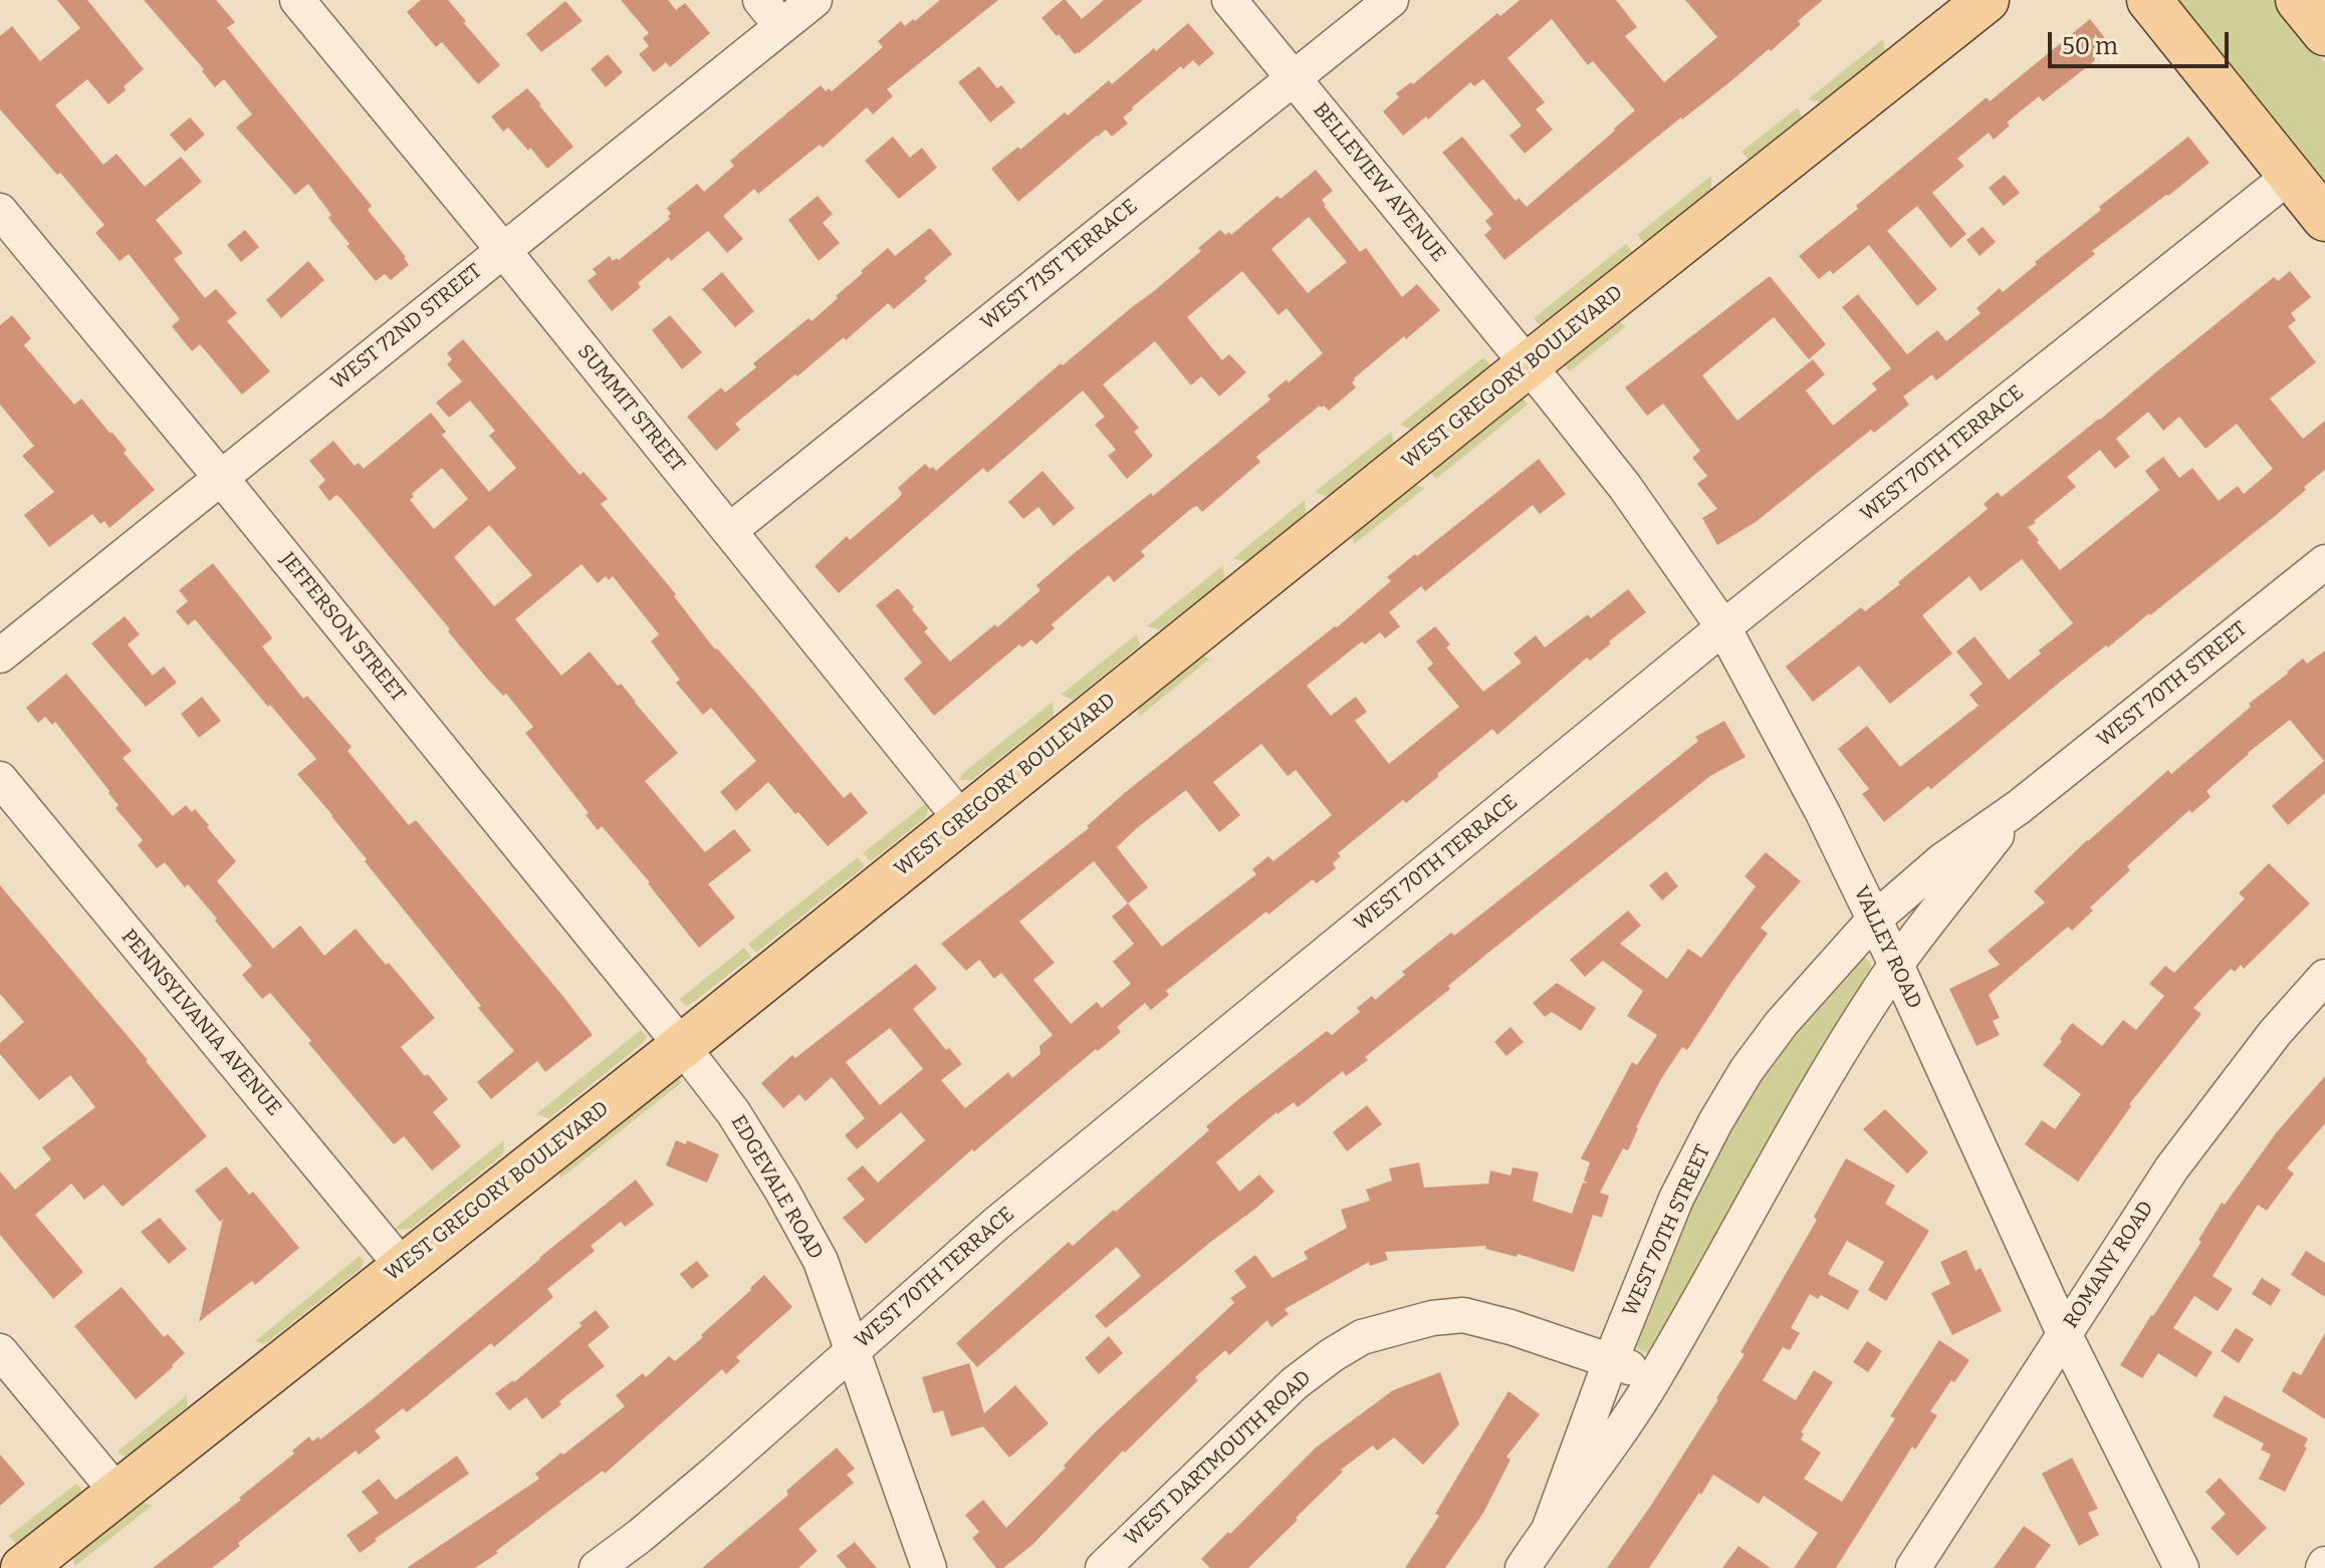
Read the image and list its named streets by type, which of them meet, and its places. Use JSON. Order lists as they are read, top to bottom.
{
  "streets": {
    "main road": ["WEST GREGORY BOULEVARD"],
    "street": [
      "BELLEVIEW AVENUE",
      "WEST 71ST TERRACE",
      "WEST 72ND STREET",
      "SUMMIT STREET",
      "WEST 70TH TERRACE",
      "JEFFERSON STREET",
      "WEST 70TH STREET",
      "VALLEY ROAD",
      "PENNSYLVANIA AVENUE",
      "EDGEVALE ROAD",
      "ROMANY ROAD",
      "WEST DARTMOUTH ROAD"
    ]
  },
  "crossings": [
    ["BELLEVIEW AVENUE", "WEST 71ST TERRACE"],
    ["BELLEVIEW AVENUE", "WEST GREGORY BOULEVARD"],
    ["BELLEVIEW AVENUE", "VALLEY ROAD"],
    ["WEST 71ST TERRACE", "SUMMIT STREET"],
    ["WEST 72ND STREET", "SUMMIT STREET"],
    ["WEST 72ND STREET", "JEFFERSON STREET"],
    ["WEST GREGORY BOULEVARD", "SUMMIT STREET"],
    ["WEST GREGORY BOULEVARD", "JEFFERSON STREET"],
    ["WEST GREGORY BOULEVARD", "VALLEY ROAD"],
    ["WEST GREGORY BOULEVARD", "PENNSYLVANIA AVENUE"],
    ["WEST GREGORY BOULEVARD", "EDGEVALE ROAD"],
    ["WEST 70TH TERRACE", "VALLEY ROAD"],
    ["WEST 70TH TERRACE", "EDGEVALE ROAD"],
    ["JEFFERSON STREET", "EDGEVALE ROAD"],
    ["WEST 70TH STREET", "VALLEY ROAD"],
    ["WEST 70TH STREET", "WEST DARTMOUTH ROAD"],
    ["VALLEY ROAD", "ROMANY ROAD"]
  ],
  "scale_bar": "50 m"
}
